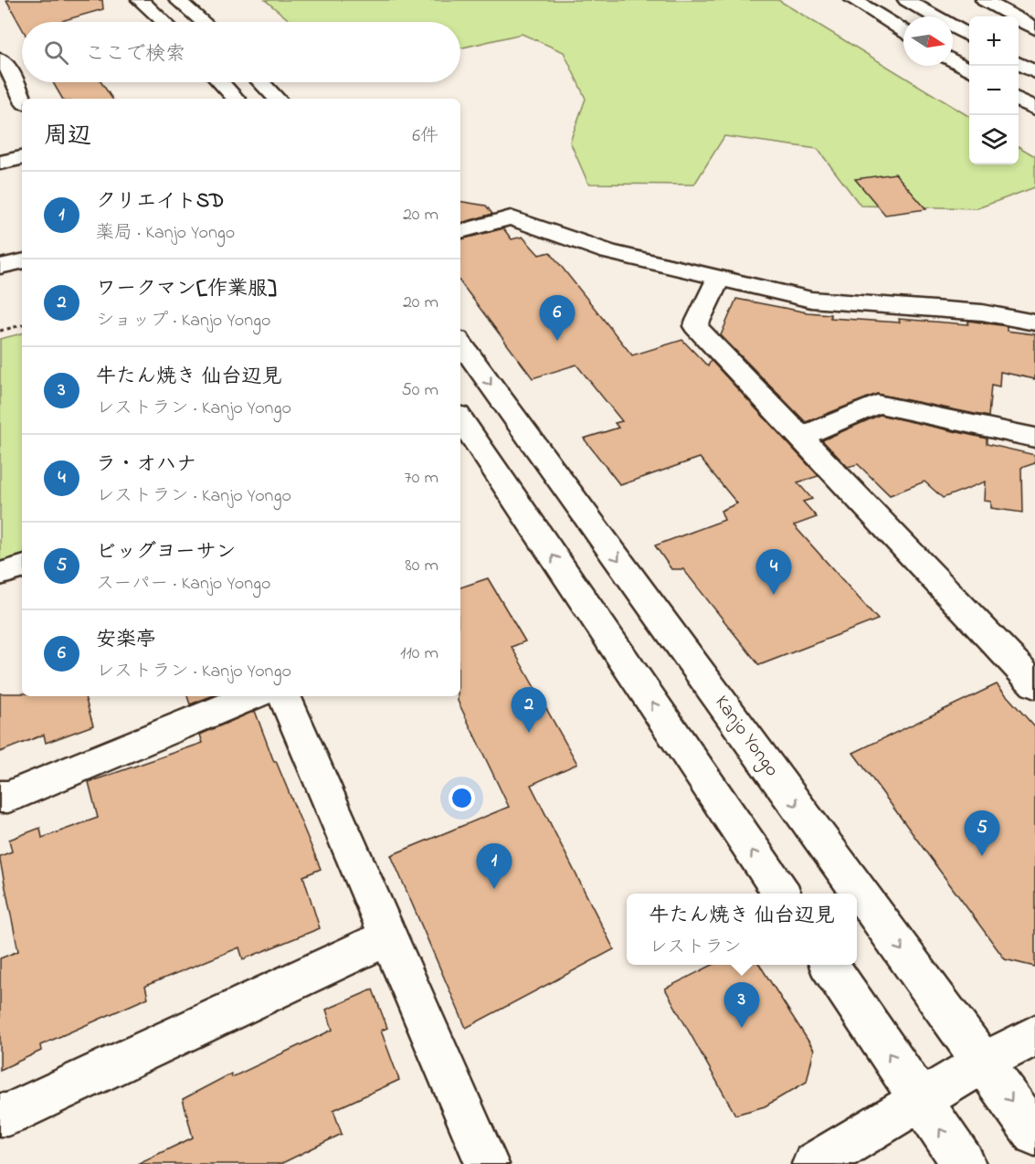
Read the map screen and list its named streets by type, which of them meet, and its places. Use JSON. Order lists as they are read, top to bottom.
{
  "streets": {
    "main road": ["Kanjo Yongo"]
  },
  "north": "right",
  "page": {
    "map_buttons": ["+", "−"],
    "search": "ここで検索",
    "heading": ["周辺", "6件"],
    "list": [
      {
        "mark": "1",
        "name": "クリエイトSD",
        "note": "薬局 · Kanjo Yongo",
        "value": "20 m"
      },
      {
        "mark": "2",
        "name": "ワークマン[作業服]",
        "note": "ショップ · Kanjo Yongo",
        "value": "20 m"
      },
      {
        "mark": "3",
        "name": "牛たん焼き 仙台辺見",
        "note": "レストラン · Kanjo Yongo",
        "value": "50 m"
      },
      {
        "mark": "4",
        "name": "ラ・オハナ",
        "note": "レストラン · Kanjo Yongo",
        "value": "70 m"
      },
      {
        "mark": "5",
        "name": "ビッグヨーサン",
        "note": "スーパー · Kanjo Yongo",
        "value": "80 m"
      },
      {
        "mark": "6",
        "name": "安楽亭",
        "note": "レストラン · Kanjo Yongo",
        "value": "110 m"
      }
    ],
    "pins": [
      "6",
      "4",
      "2",
      "5",
      "1",
      "3"
    ],
    "popup": ["牛たん焼き 仙台辺見", "レストラン"]
  }
}
